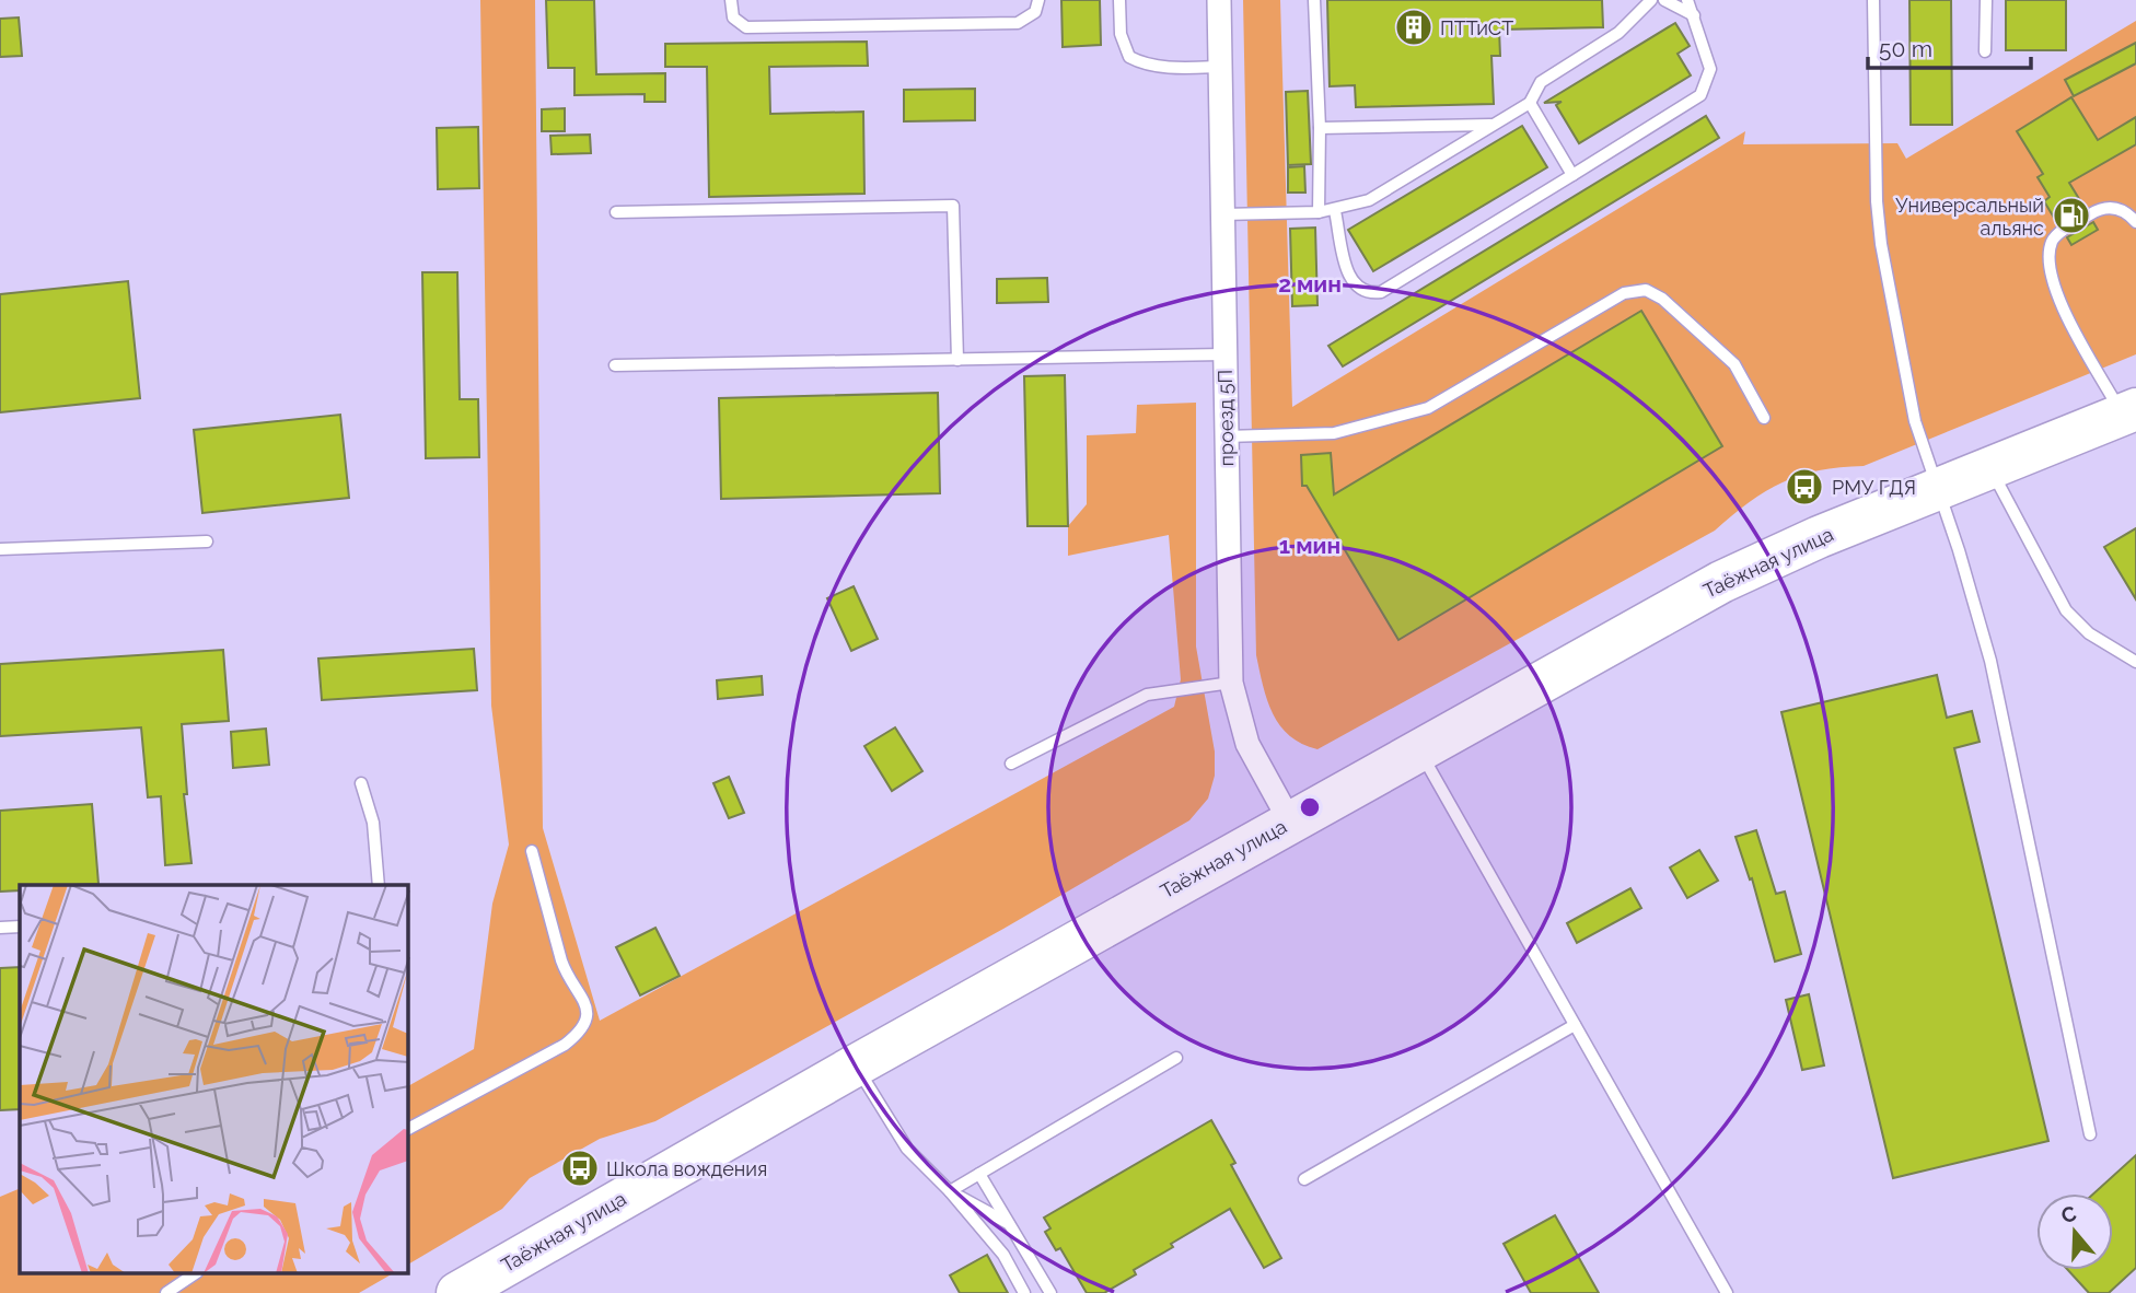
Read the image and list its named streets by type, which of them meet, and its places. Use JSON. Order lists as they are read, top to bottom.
{
  "streets": {
    "highway": ["Таёжная улица"],
    "street": ["проезд 5П"]
  },
  "crossings": [
    ["проезд 5П", "Таёжная улица"]
  ],
  "places": {
    "building": ["ПТТиСТ"],
    "fuel station": ["Универсальный альянс"],
    "bus stop": ["РМУ ГДЯ", "Школа вождения"]
  },
  "scale_bar": "50 m",
  "north": "top",
  "rings": ["2 мин", "1 мин"]
}
